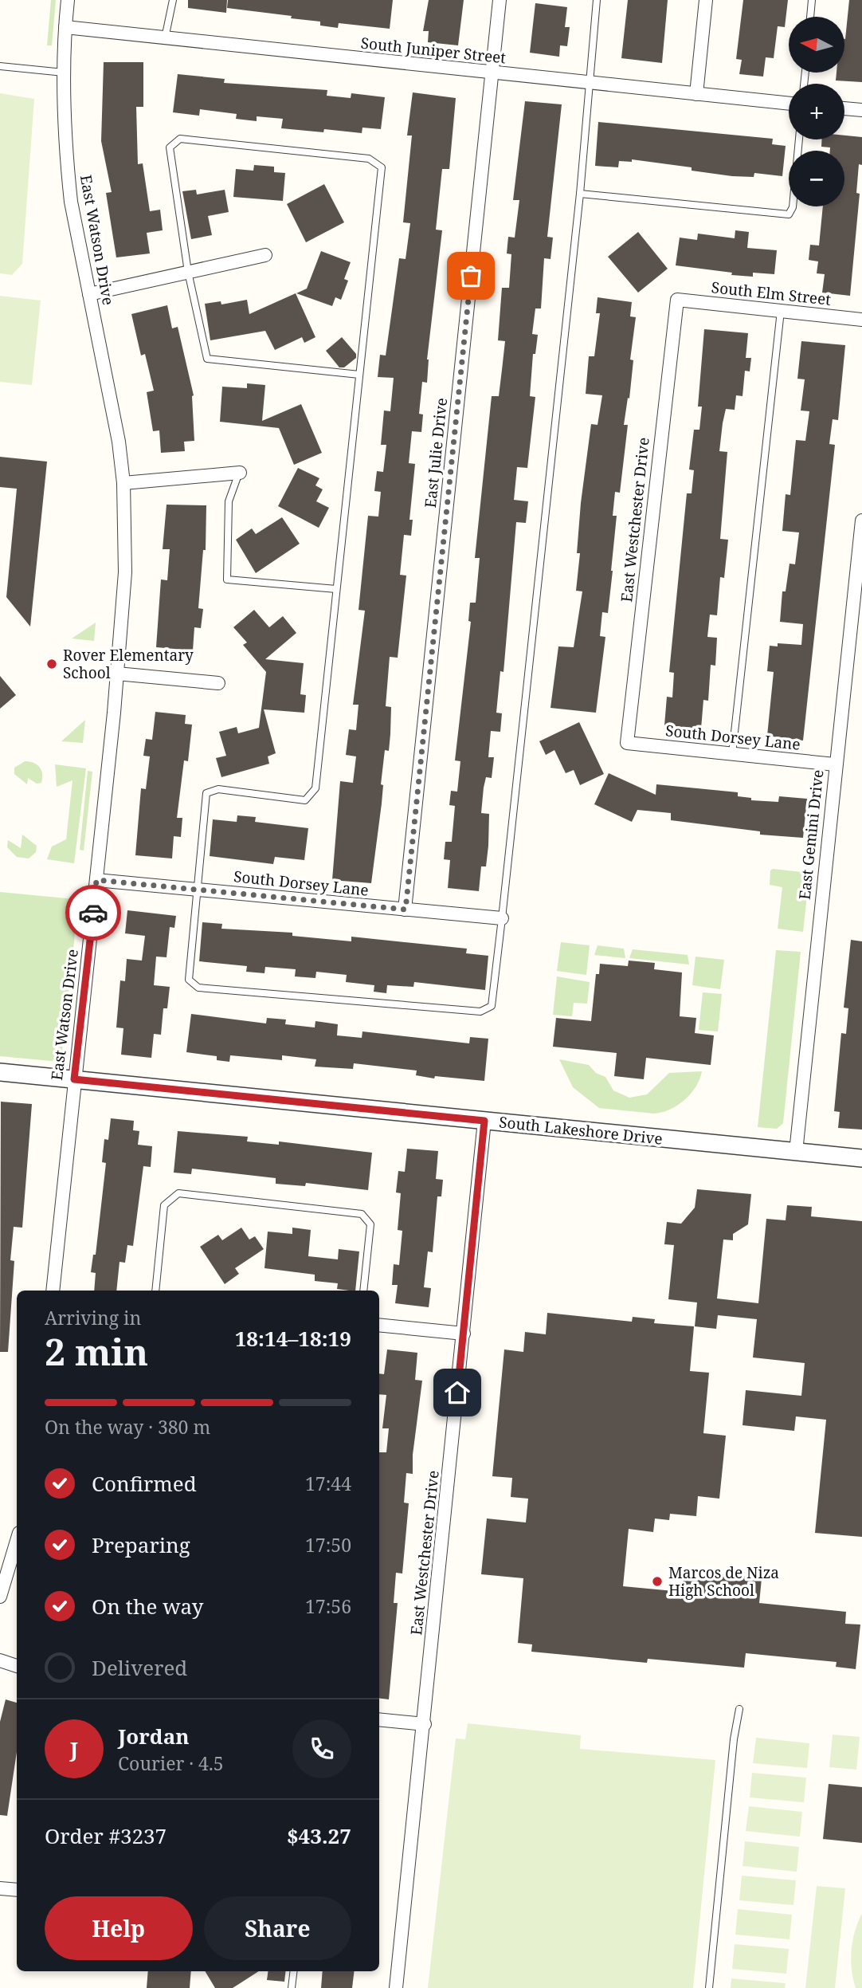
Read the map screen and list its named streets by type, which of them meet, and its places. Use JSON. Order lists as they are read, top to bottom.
{
  "streets": {
    "street": [
      "South Juniper Street",
      "East Watson Drive",
      "South Elm Street",
      "East Julie Drive",
      "East Westchester Drive",
      "South Dorsey Lane",
      "East Gemini Drive",
      "South Lakeshore Drive"
    ]
  },
  "crossings": [
    ["South Juniper Street", "East Watson Drive"],
    ["South Juniper Street", "East Julie Drive"],
    ["East Watson Drive", "South Dorsey Lane"],
    ["East Watson Drive", "South Lakeshore Drive"],
    ["South Elm Street", "East Westchester Drive"],
    ["East Julie Drive", "South Dorsey Lane"],
    ["East Westchester Drive", "South Dorsey Lane"],
    ["East Westchester Drive", "South Lakeshore Drive"],
    ["South Dorsey Lane", "East Gemini Drive"],
    ["East Gemini Drive", "South Lakeshore Drive"]
  ],
  "places": ["Rover Elementary School", "Marcos de Niza High School"],
  "north": "left",
  "page": {
    "map_buttons": ["+", "−"],
    "heading": ["2 min", "Arriving in", "18:14–18:19"],
    "panel": [
      "Jordan",
      "Courier · 4.5",
      "Order #3237",
      "$43.27"
    ],
    "bar": "On the way · 380 m",
    "list": [
      ["Confirmed", "17:44"],
      ["Preparing", "17:50"],
      ["On the way", "17:56"],
      "Delivered"
    ],
    "round": "J",
    "buttons": ["Help", "Share"]
  }
}
